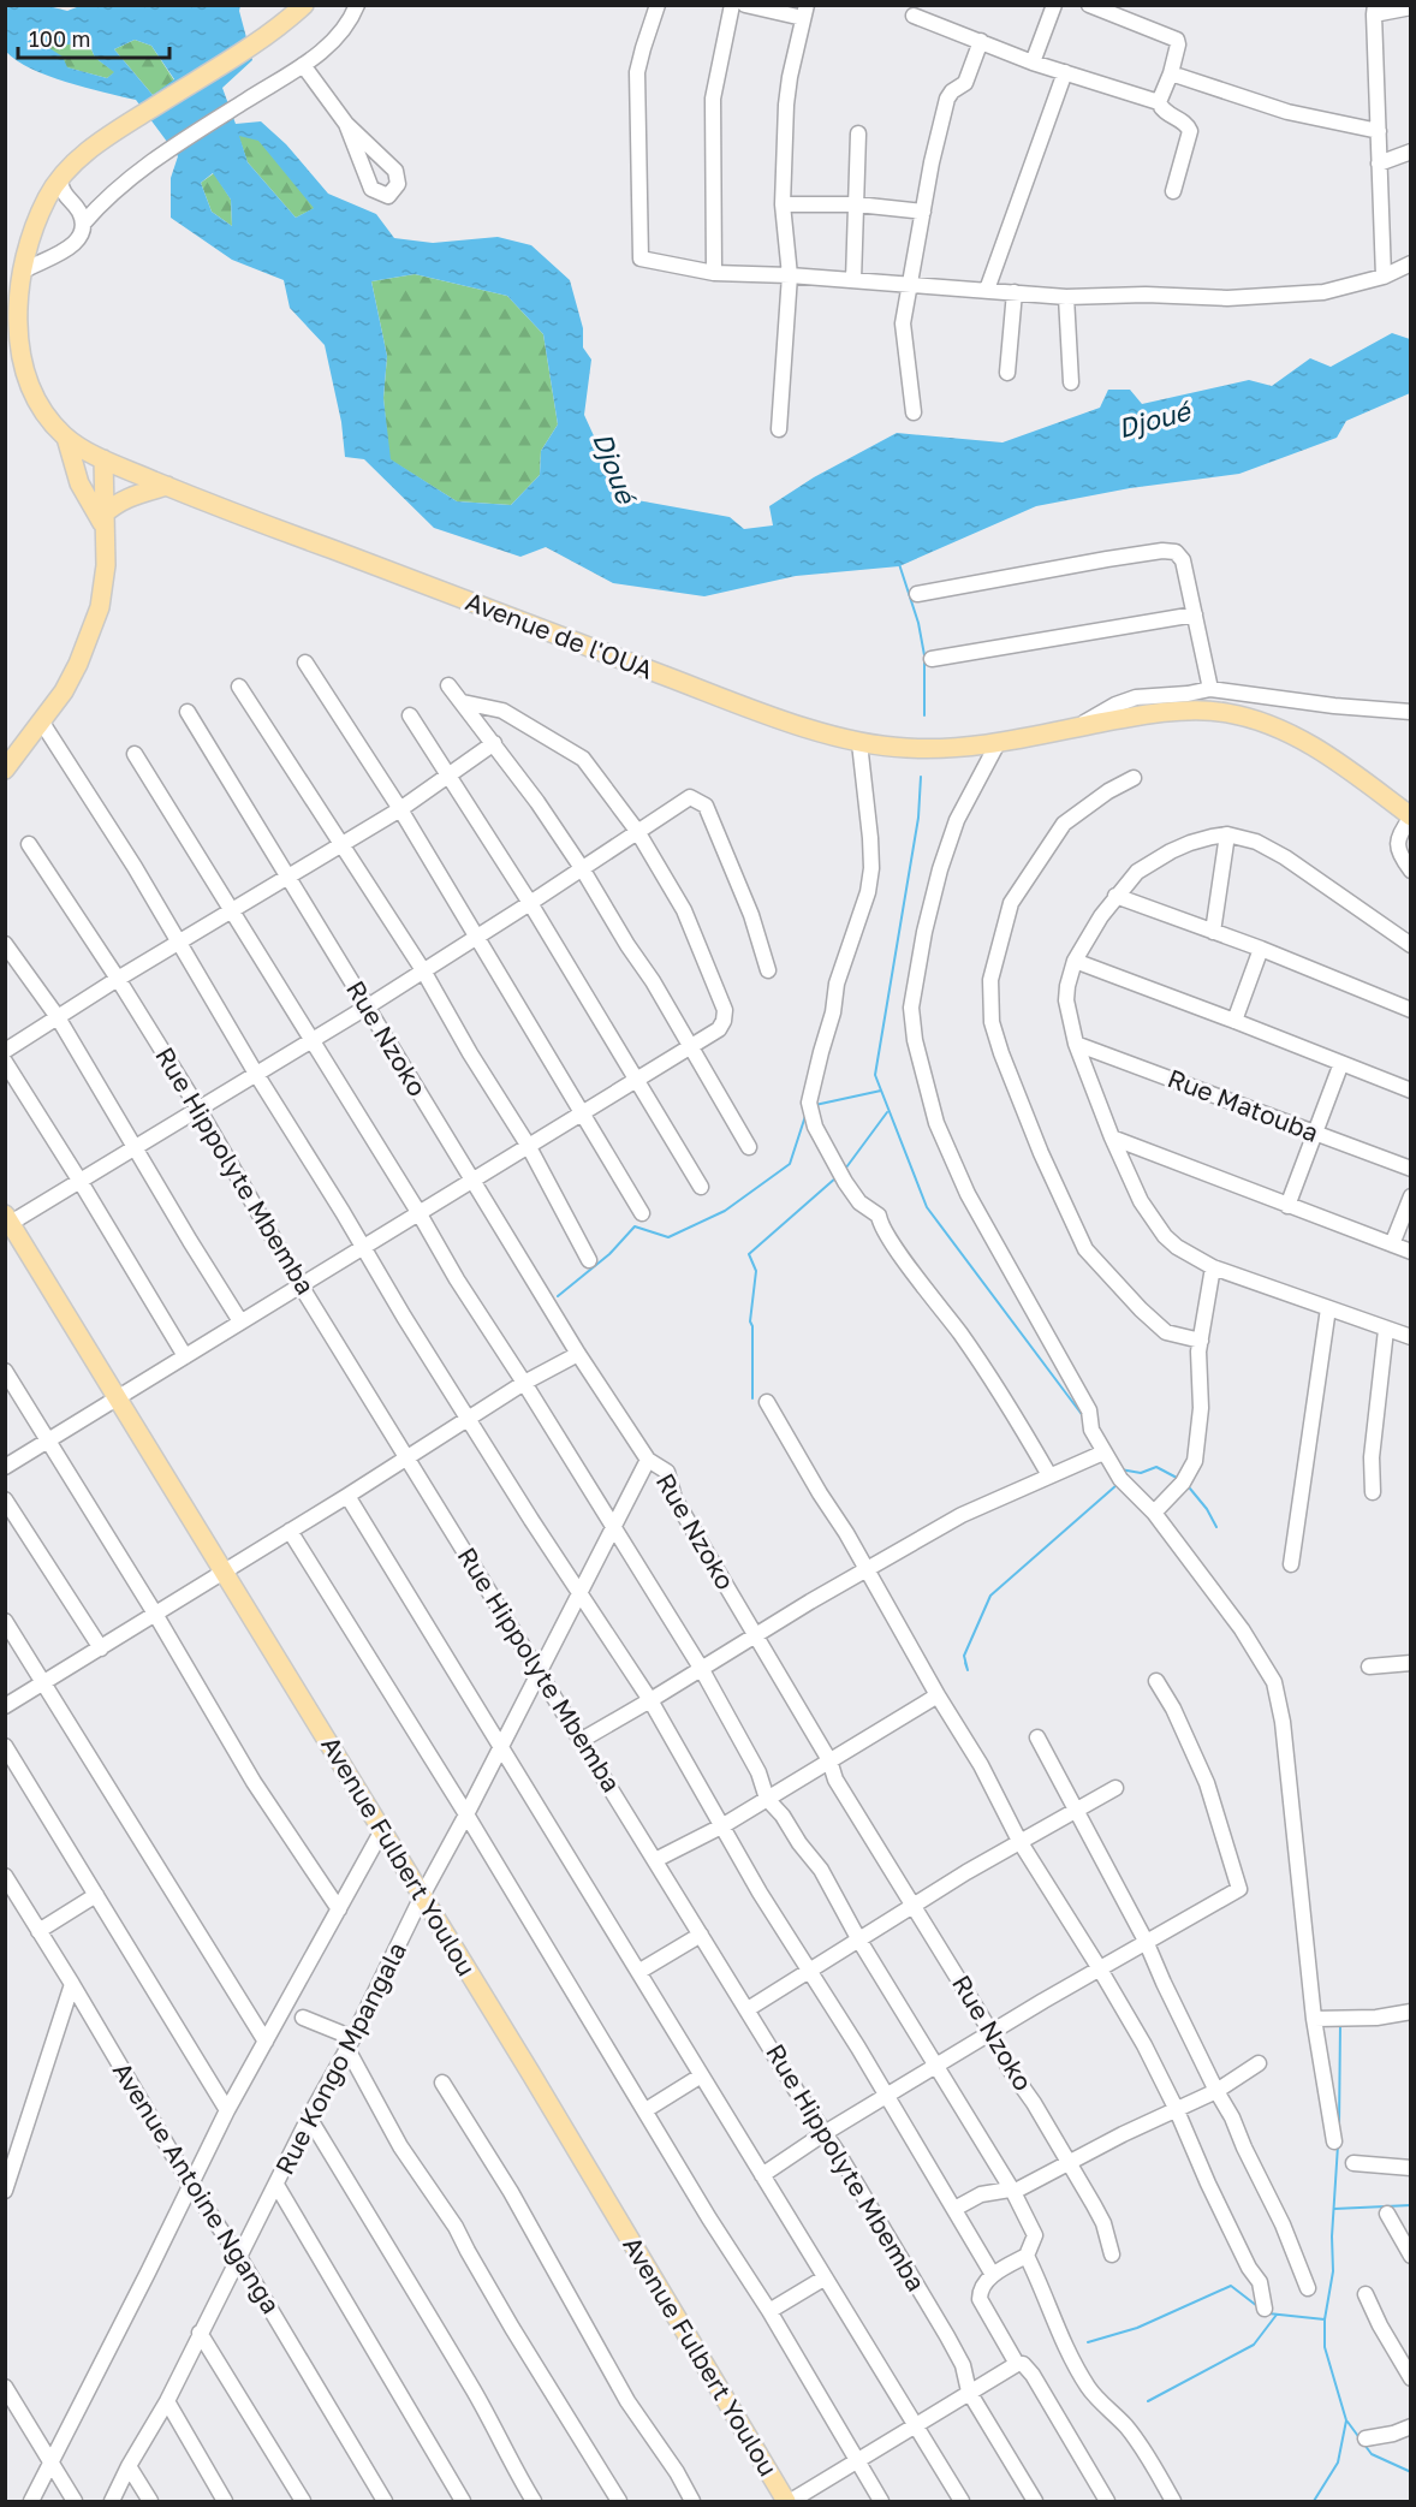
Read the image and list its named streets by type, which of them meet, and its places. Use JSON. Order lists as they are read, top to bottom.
{
  "streets": {
    "main road": ["Avenue de l'OUA", "Avenue Fulbert Youlou"],
    "street": [
      "Rue Nzoko",
      "Rue Matouba",
      "Rue Hippolyte Mbemba",
      "Rue Kongo Mpangala",
      "Avenue Antoine Nganga"
    ]
  },
  "crossings": [
    ["Rue Nzoko", "Rue Kongo Mpangala"],
    ["Rue Hippolyte Mbemba", "Rue Kongo Mpangala"],
    ["Avenue Fulbert Youlou", "Rue Kongo Mpangala"],
    ["Rue Kongo Mpangala", "Avenue Antoine Nganga"]
  ],
  "water": ["Djoué"],
  "scale_bar": "100 m"
}
